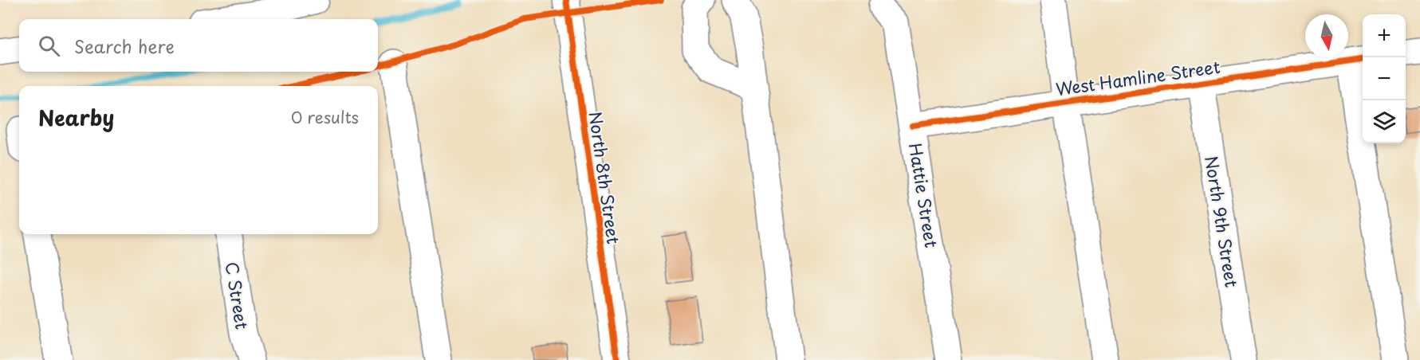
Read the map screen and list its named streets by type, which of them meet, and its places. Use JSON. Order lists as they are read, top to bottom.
{
  "streets": {
    "street": [
      "West Hamline Street",
      "North 8th Street",
      "Hattie Street",
      "North 9th Street",
      "C Street"
    ]
  },
  "crossings": [
    ["West Hamline Street", "Hattie Street"],
    ["West Hamline Street", "North 9th Street"]
  ],
  "north": "bottom",
  "page": {
    "map_buttons": ["+", "−"],
    "search": "Search here",
    "heading": ["Nearby", "0 results"]
  }
}
